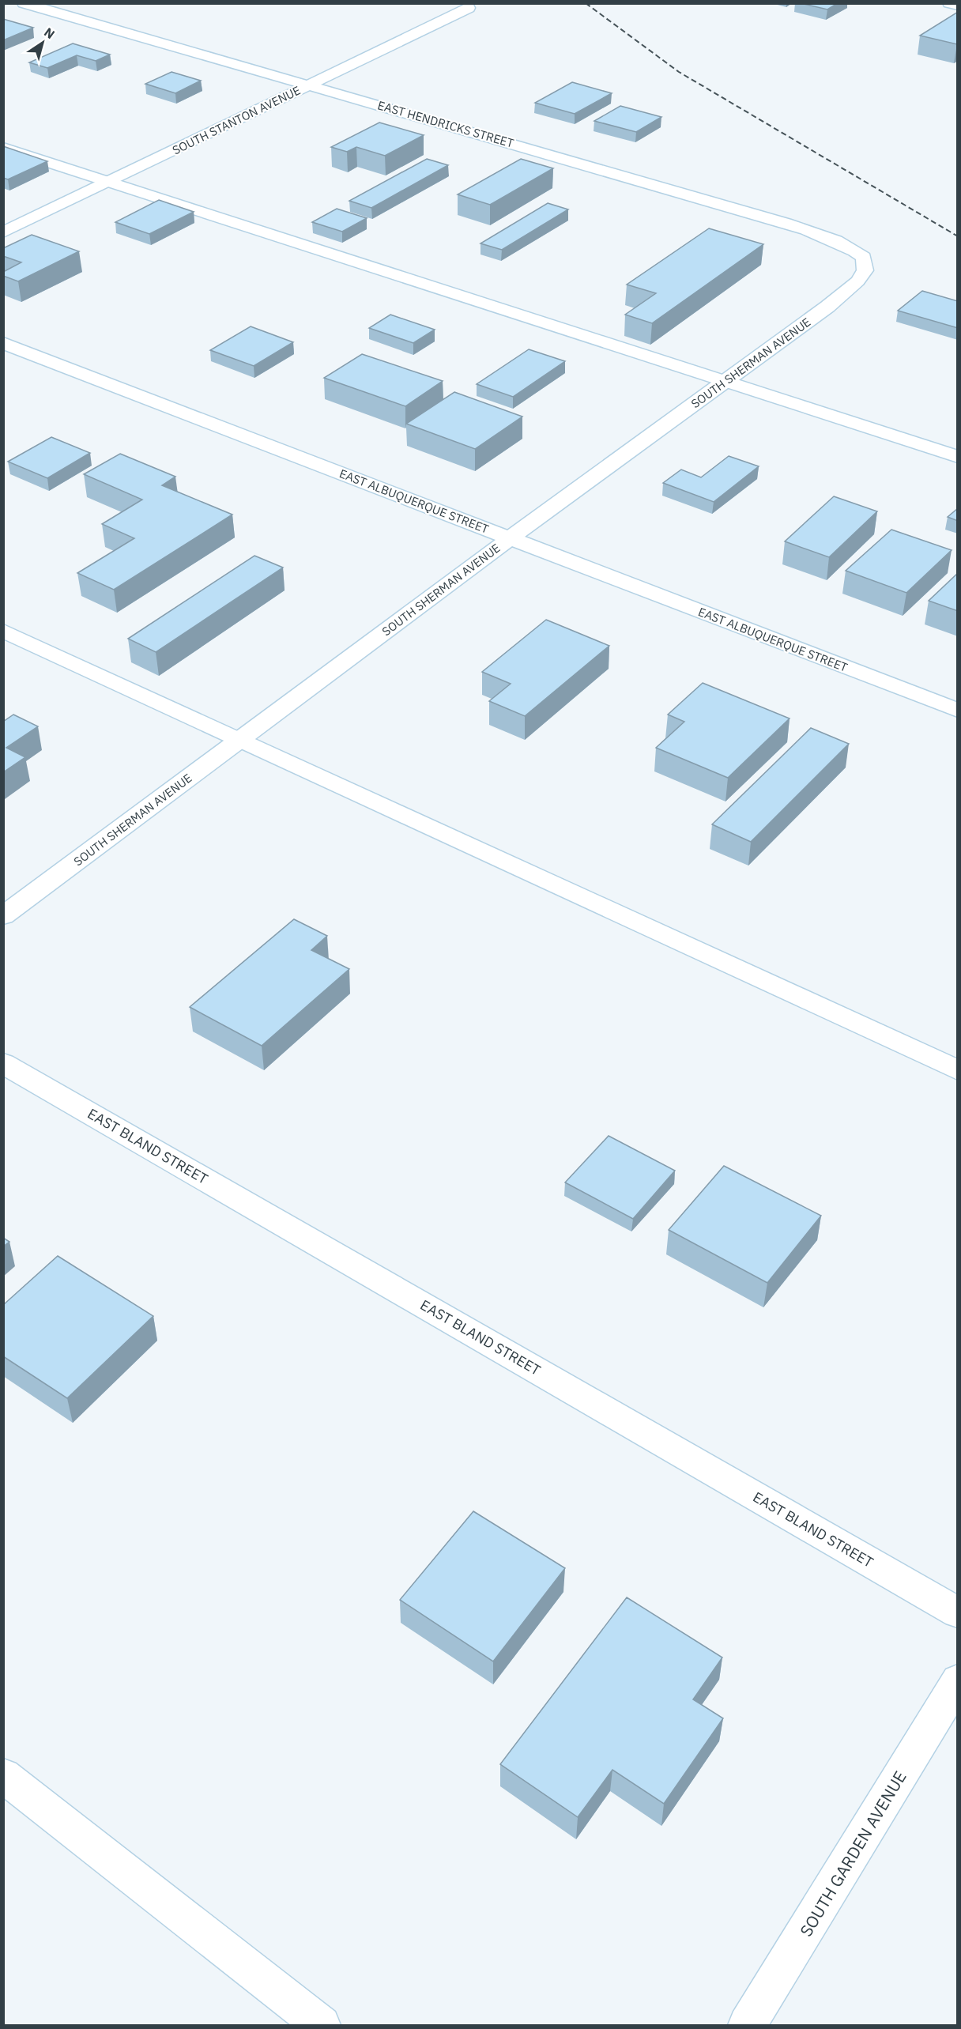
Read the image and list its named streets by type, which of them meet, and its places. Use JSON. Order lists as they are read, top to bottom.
{
  "streets": {
    "street": [
      "SOUTH STANTON AVENUE",
      "EAST HENDRICKS STREET",
      "SOUTH SHERMAN AVENUE",
      "EAST ALBUQUERQUE STREET",
      "EAST BLAND STREET",
      "SOUTH GARDEN AVENUE"
    ]
  },
  "crossings": [
    ["SOUTH STANTON AVENUE", "EAST HENDRICKS STREET"],
    ["EAST HENDRICKS STREET", "SOUTH SHERMAN AVENUE"],
    ["SOUTH SHERMAN AVENUE", "EAST ALBUQUERQUE STREET"]
  ],
  "north": "top right"
}
